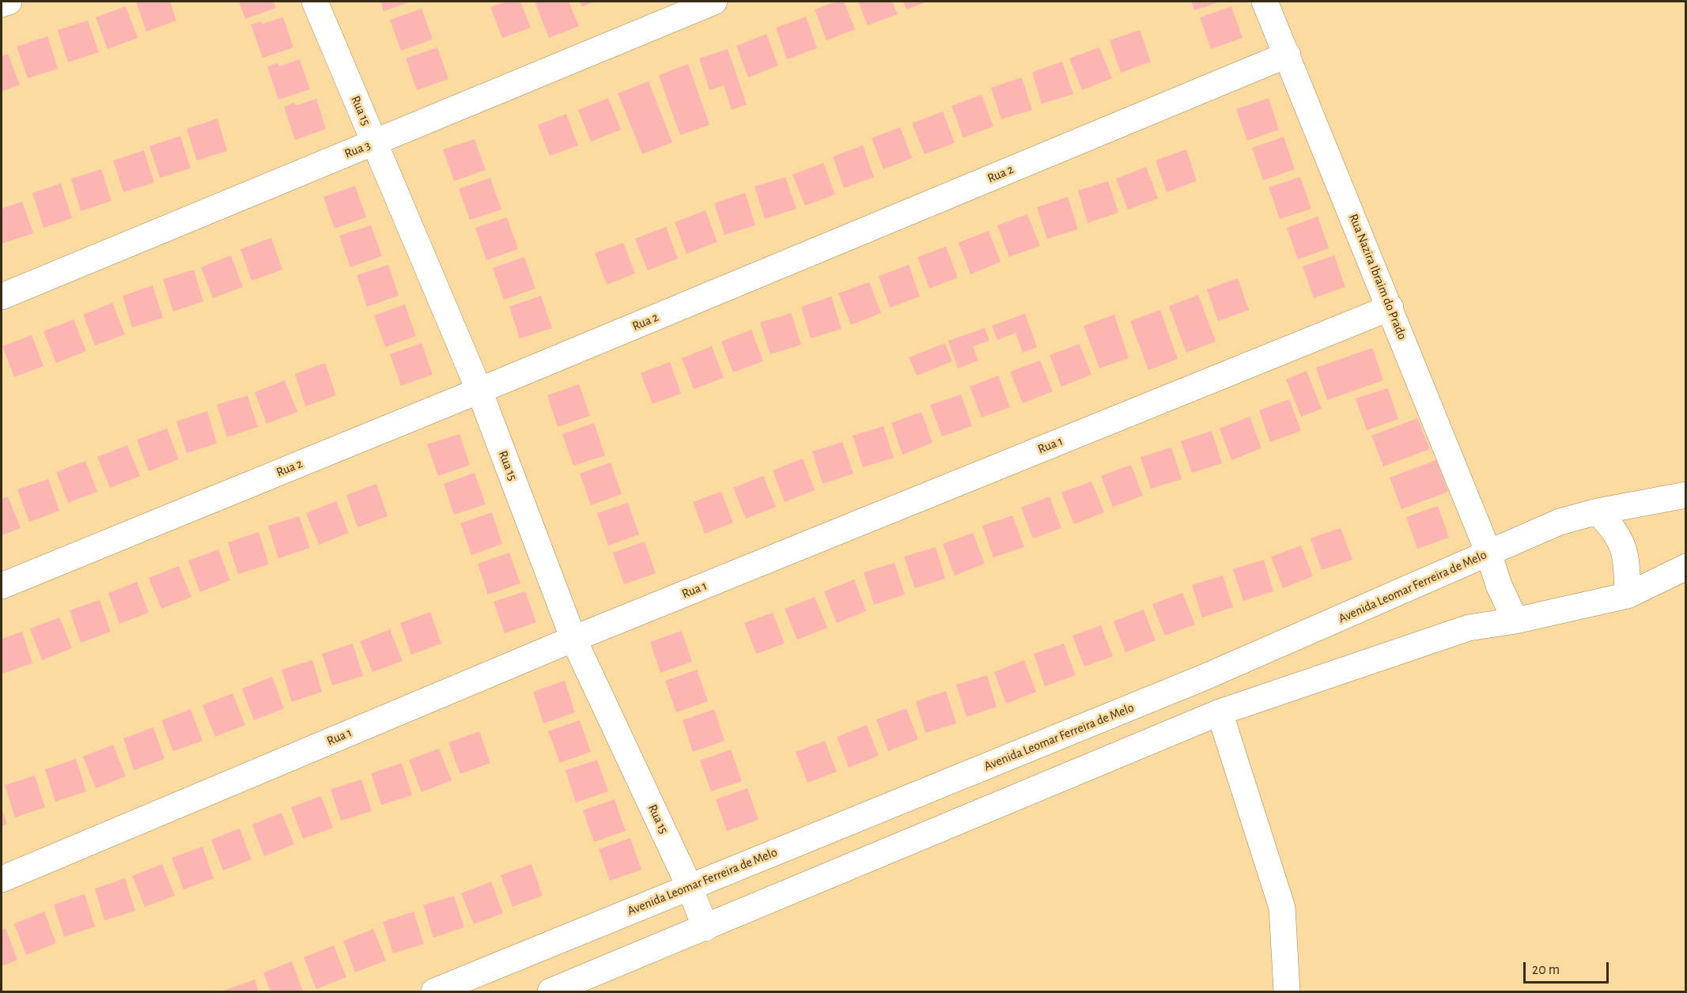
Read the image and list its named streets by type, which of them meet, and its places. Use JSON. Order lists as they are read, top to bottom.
{
  "streets": {
    "street": [
      "Rua 15",
      "Rua 3",
      "Rua 2",
      "Rua Nazira Ibraim do Prado",
      "Rua 1",
      "Avenida Leomar Ferreira de Melo"
    ]
  },
  "crossings": [
    ["Rua 15", "Rua 3"],
    ["Rua 15", "Rua 2"],
    ["Rua 15", "Rua 1"],
    ["Rua 15", "Avenida Leomar Ferreira de Melo"],
    ["Rua 2", "Rua Nazira Ibraim do Prado"],
    ["Rua Nazira Ibraim do Prado", "Rua 1"],
    ["Rua Nazira Ibraim do Prado", "Avenida Leomar Ferreira de Melo"]
  ],
  "scale_bar": "20 m"
}
